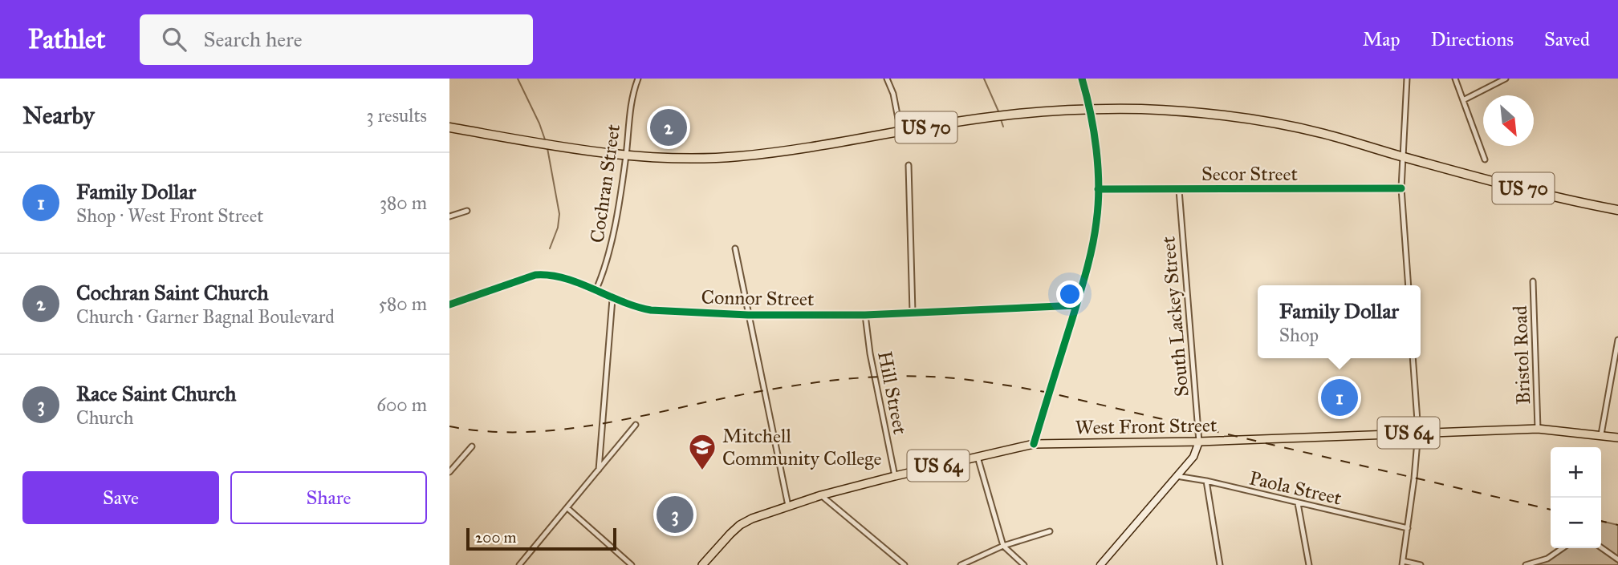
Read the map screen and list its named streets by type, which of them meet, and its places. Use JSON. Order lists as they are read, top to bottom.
{
  "streets": {
    "highway": ["US 70"],
    "main road": ["West Front Street", "US 64"],
    "street": [
      "Secor Street",
      "Cochran Street",
      "Connor Street",
      "South Lackey Street",
      "Bristol Road",
      "Hill Street",
      "Paola Street"
    ]
  },
  "crossings": [
    ["US 70", "Cochran Street"],
    ["Secor Street", "South Lackey Street"],
    ["Cochran Street", "Connor Street"],
    ["Connor Street", "Hill Street"],
    ["South Lackey Street", "West Front Street"],
    ["Bristol Road", "West Front Street"],
    ["Hill Street", "West Front Street"]
  ],
  "places": {
    "school or university": ["Mitchell Community College"]
  },
  "scale_bar": "200 m",
  "north": "bottom right",
  "page": {
    "header": "Pathlet",
    "search": "Search here",
    "nav": ["Map", "Directions", "Saved"],
    "heading": ["Nearby", "3 results"],
    "pins": ["2", "1", "3"],
    "list": [
      {
        "mark": "1",
        "name": "Family Dollar",
        "note": "Shop · West Front Street",
        "value": "380 m"
      },
      {
        "mark": "2",
        "name": "Cochran Saint Church",
        "note": "Church · Garner Bagnal Boulevard",
        "value": "580 m"
      },
      {
        "mark": "3",
        "name": "Race Saint Church",
        "note": "Church",
        "value": "600 m"
      }
    ],
    "popup": ["Family Dollar", "Shop"],
    "map_buttons": ["+", "−"],
    "buttons": ["Save", "Share"],
    "scale": "200 m"
  }
}
